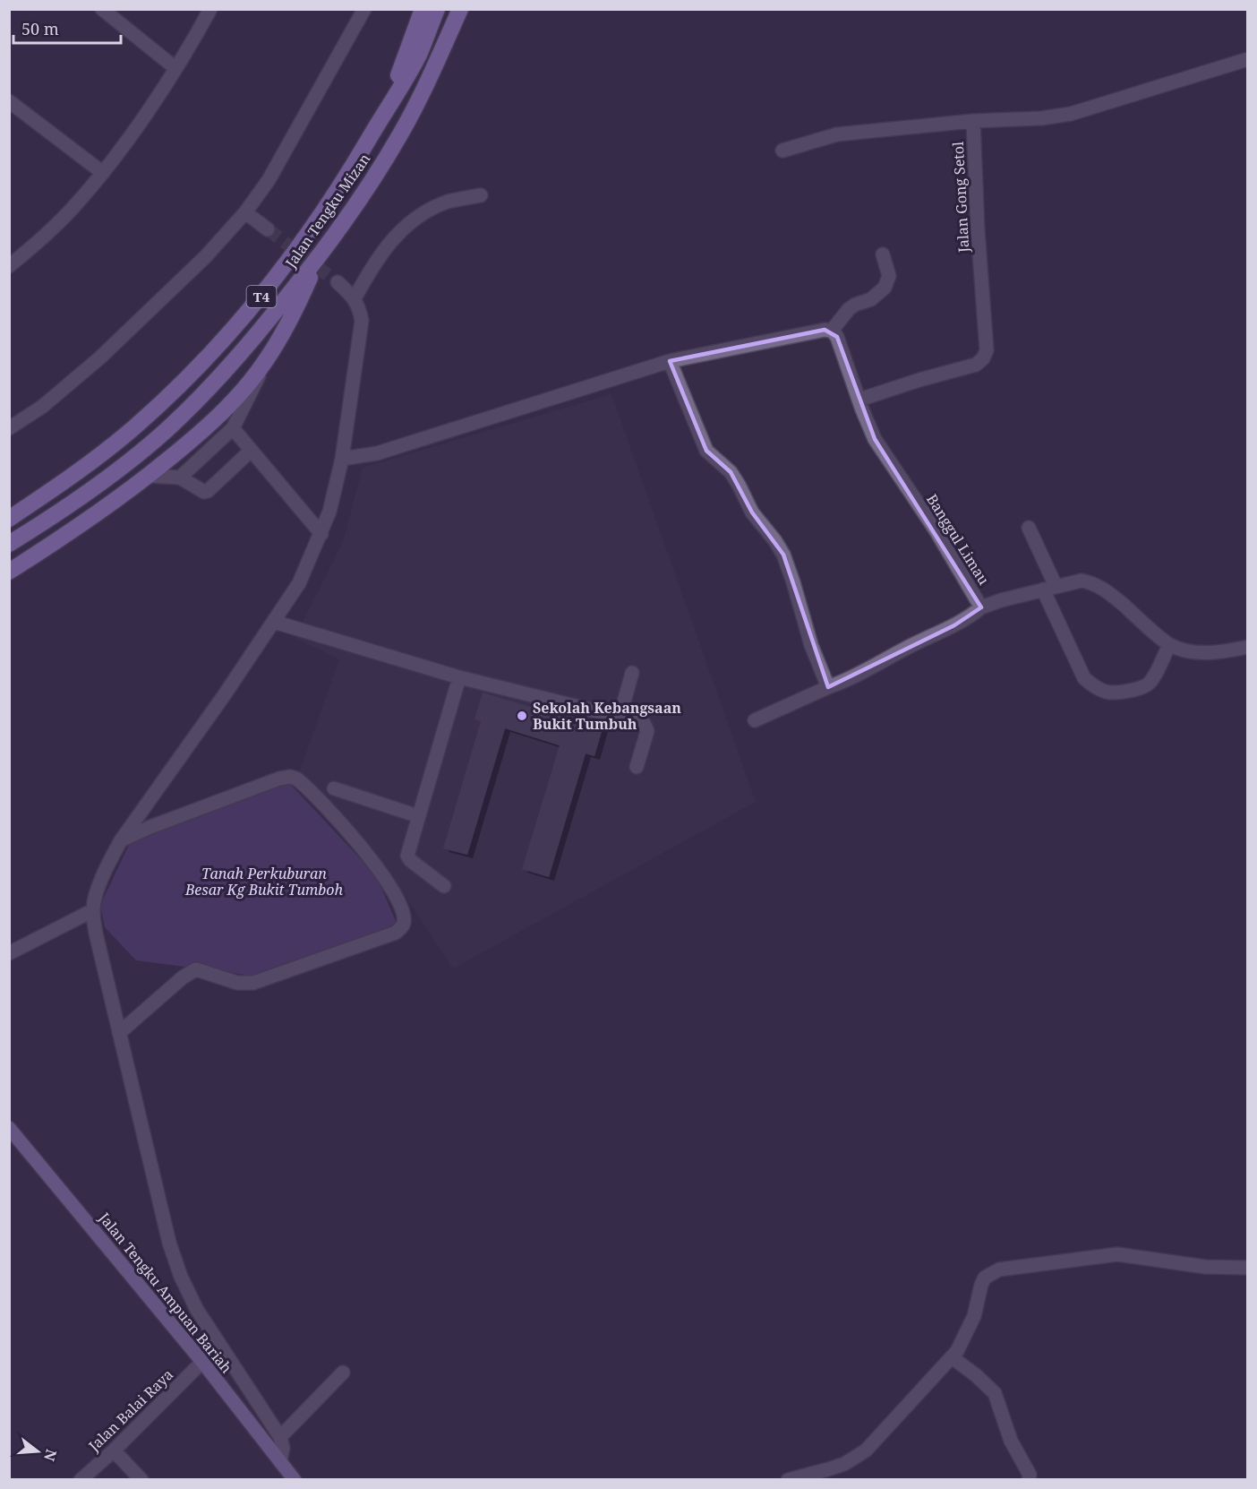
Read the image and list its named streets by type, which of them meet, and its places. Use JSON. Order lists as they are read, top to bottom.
{
  "streets": {
    "highway": ["Jalan Tengku Mizan", "T4"],
    "main road": ["Jalan Tengku Ampuan Bariah"],
    "street": ["Jalan Gong Setol", "Banggul Limau", "Jalan Balai Raya"]
  },
  "crossings": [
    ["Jalan Gong Setol", "Banggul Limau"],
    ["Jalan Tengku Ampuan Bariah", "Jalan Balai Raya"]
  ],
  "parks": ["Tanah Perkuburan Besar Kg Bukit Tumboh"],
  "places": ["Sekolah Kebangsaan Bukit Tumbuh"],
  "scale_bar": "50 m",
  "north": "right"
}
